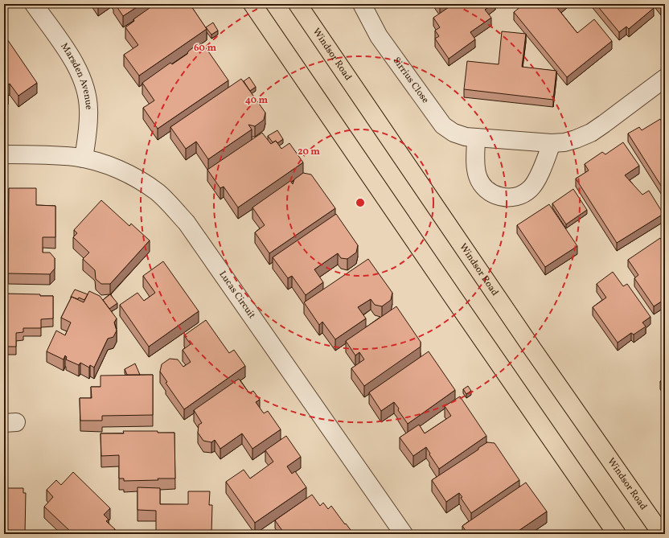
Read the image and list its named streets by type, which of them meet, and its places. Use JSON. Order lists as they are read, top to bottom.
{
  "streets": {
    "main road": ["Windsor Road"],
    "street": ["Marsden Avenue", "Sirrius Close", "Lucas Circuit"]
  },
  "crossings": [
    ["Marsden Avenue", "Lucas Circuit"]
  ],
  "rings": ["60 m", "40 m", "20 m"]
}
